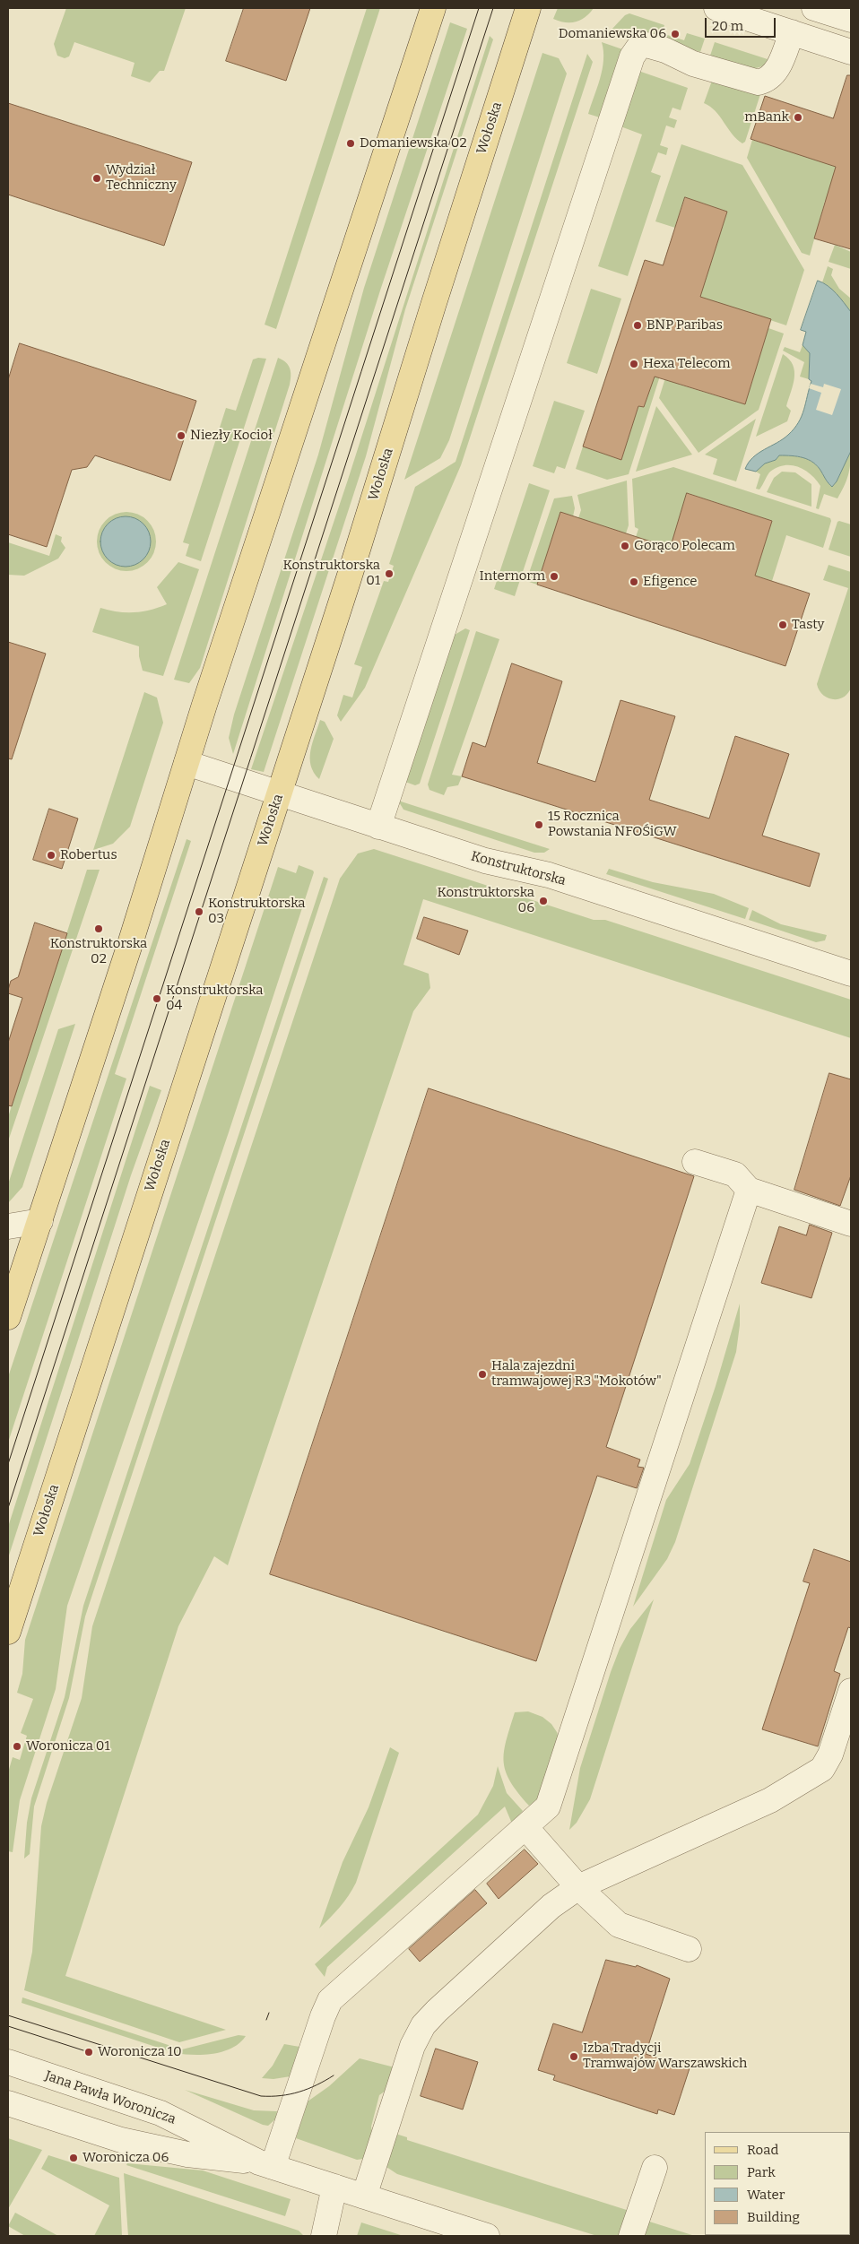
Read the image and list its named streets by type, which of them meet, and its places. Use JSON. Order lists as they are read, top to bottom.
{
  "streets": {
    "main road": ["Wołoska"],
    "street": ["Konstruktorska", "Jana Pawła Woronicza"]
  },
  "crossings": [
    ["Wołoska", "Konstruktorska"]
  ],
  "places": [
    "Domaniewska 06",
    "mBank",
    "Domaniewska 02",
    "Wydział Techniczny",
    "BNP Paribas",
    "Hexa Telecom",
    "Niezły Kocioł",
    "Gorąco Polecam",
    "Konstruktorska 01",
    "Internorm",
    "Efigence",
    "Tasty",
    "15 Rocznica Powstania NFOŚiGW",
    "Robertus",
    "Konstruktorska 06",
    "Konstruktorska 03",
    "Konstruktorska 02",
    "Konstruktorska 04",
    "Hala zajezdni tramwajowej R3 \"Mokotów\"",
    "Woronicza 01",
    "Woronicza 10",
    "Izba Tradycji Tramwajów Warszawskich",
    "Woronicza 06"
  ],
  "legend": [
    "Road",
    "Park",
    "Water",
    "Building"
  ],
  "scale_bar": "20 m"
}
